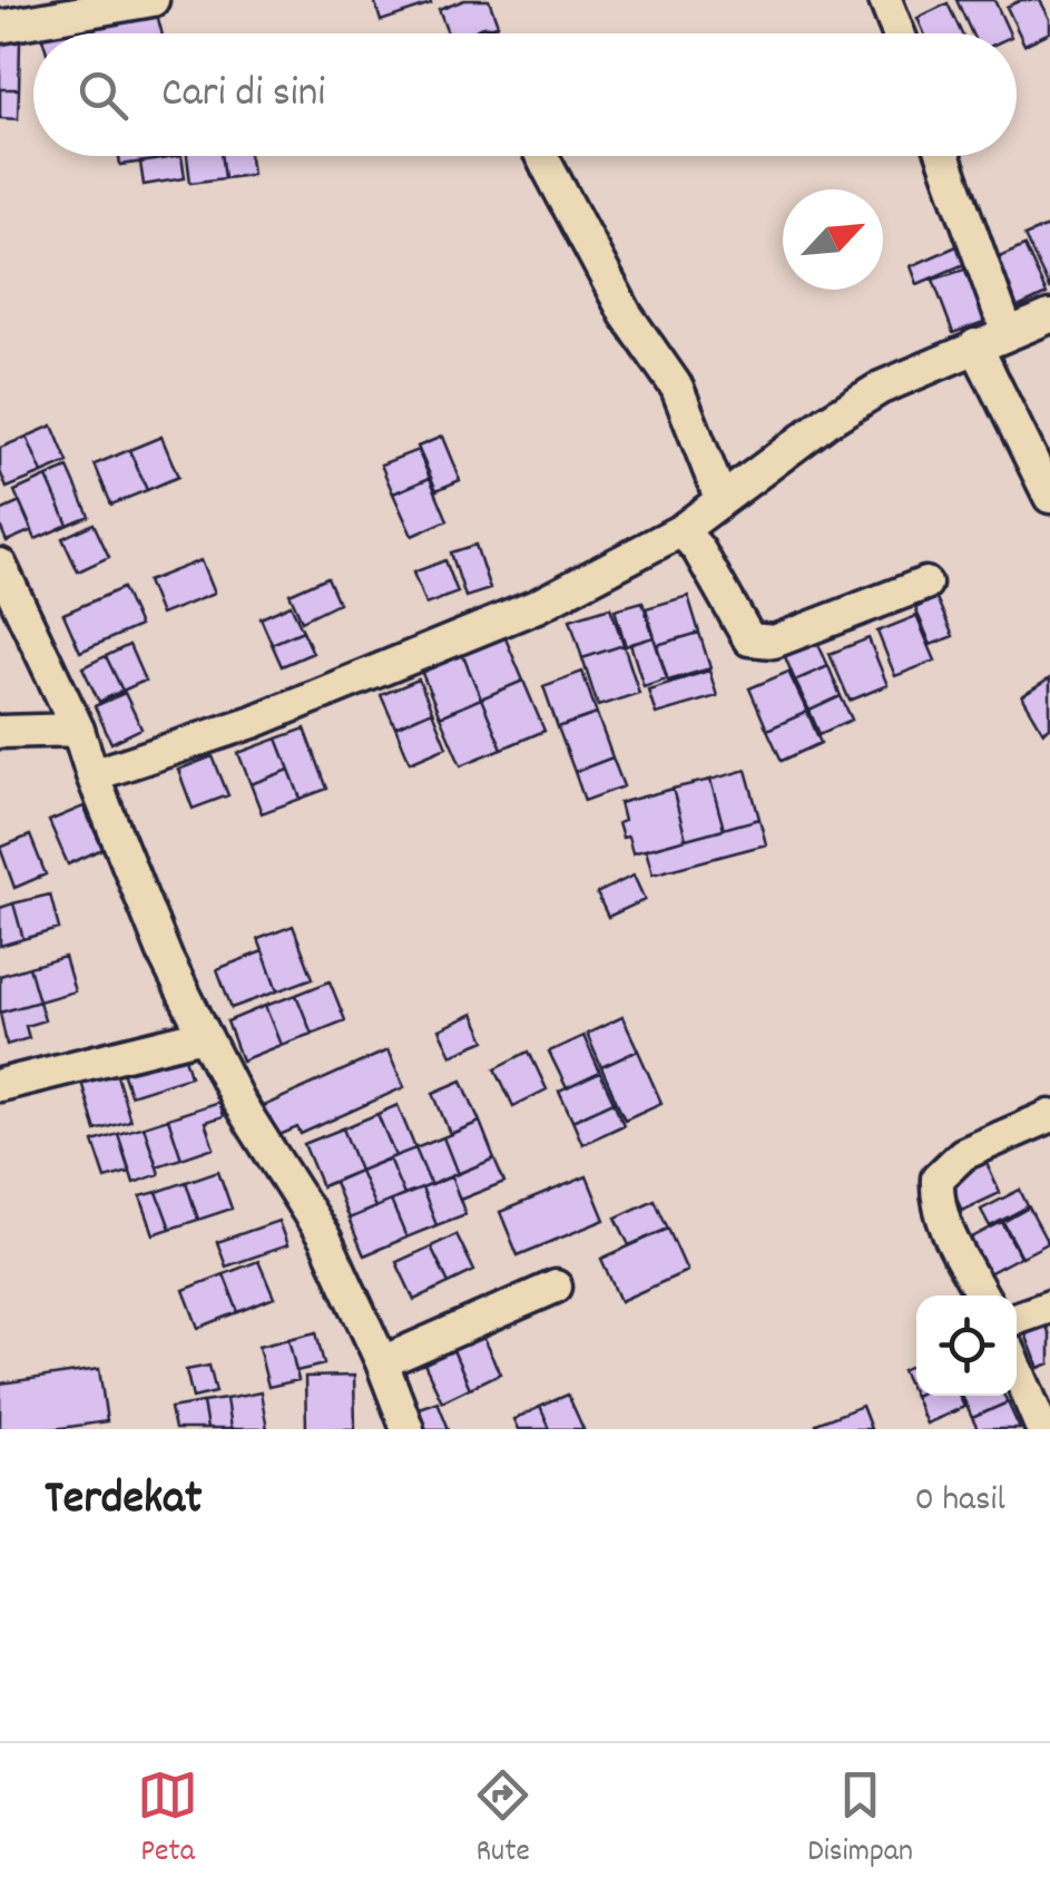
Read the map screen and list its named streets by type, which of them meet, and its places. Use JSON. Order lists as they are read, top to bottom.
{
  "north": "top right",
  "page": {
    "search": "Cari di sini",
    "heading": ["Terdekat", "0 hasil"],
    "nav": ["Peta", "Rute", "Disimpan"]
  }
}
